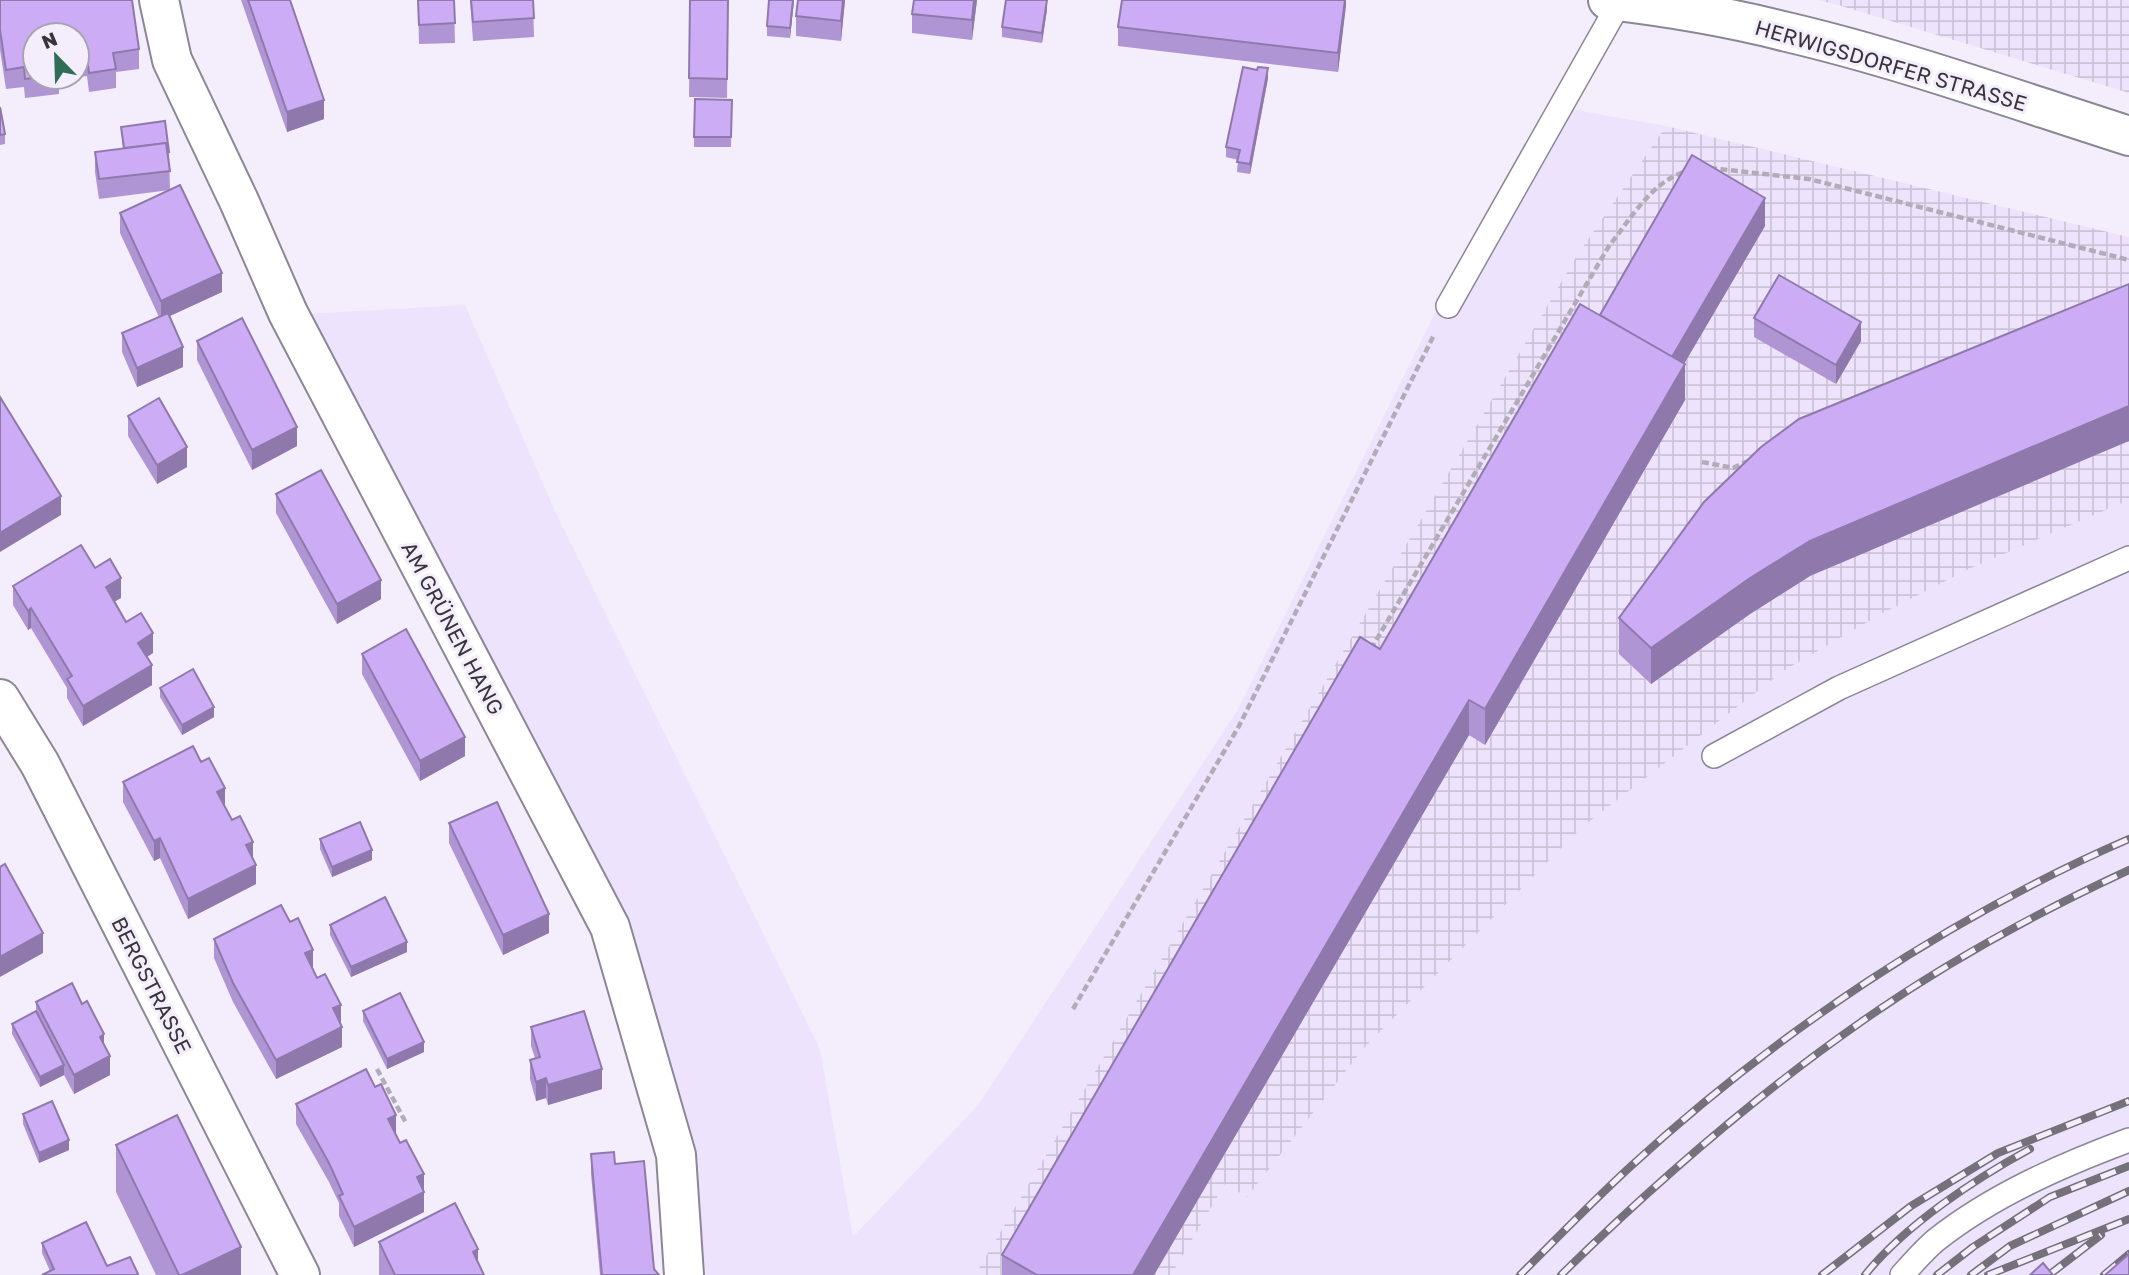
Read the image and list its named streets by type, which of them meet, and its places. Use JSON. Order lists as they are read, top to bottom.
{
  "streets": {
    "street": ["HERWIGSDORFER STRASSE", "AM GRÜNEN HANG", "BERGSTRASSE"]
  },
  "north": "top left"
}
